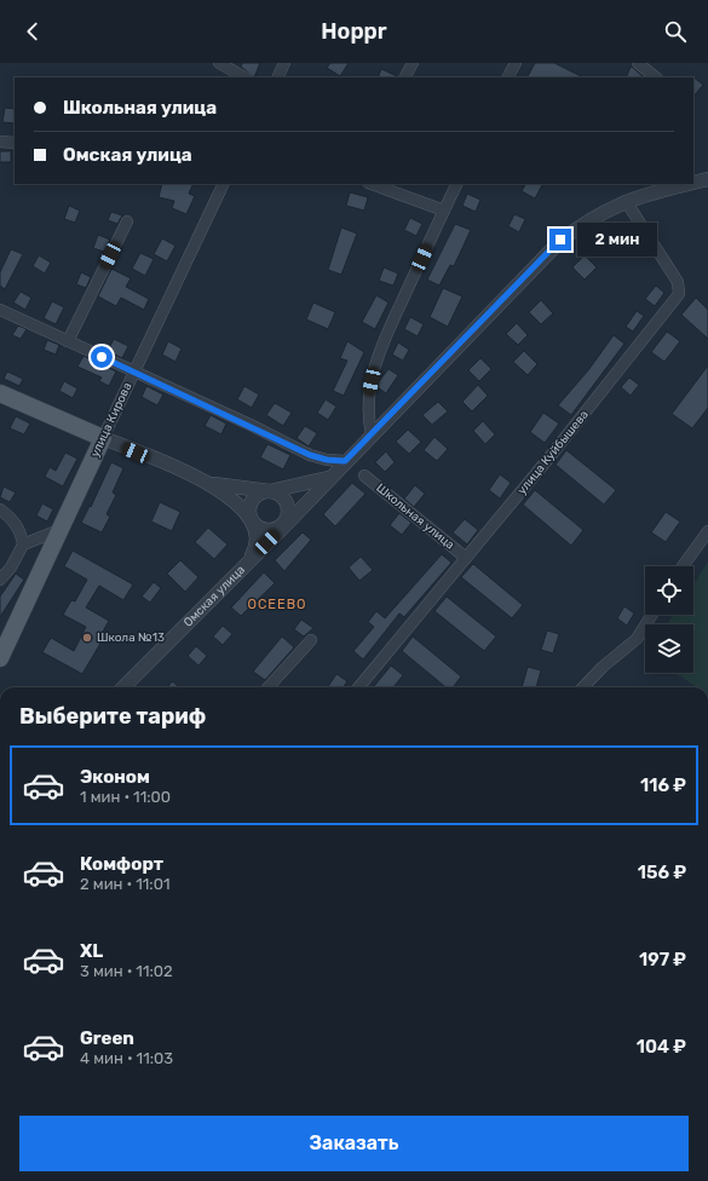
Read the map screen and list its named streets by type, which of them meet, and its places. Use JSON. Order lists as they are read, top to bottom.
{
  "streets": {
    "main road": ["улица Кирова"],
    "street": ["улица Куйбышева", "Школьная улица", "Омская улица"]
  },
  "crossings": [
    ["улица Куйбышева", "Школьная улица"],
    ["улица Куйбышева", "Омская улица"]
  ],
  "districts": ["ОСЕЕВО"],
  "places": ["Школа №13"],
  "page": {
    "header": "Hoppr",
    "banner": ["Школьная улица", "Омская улица"],
    "bubble": "2 мин",
    "heading": "Выберите тариф",
    "list": [
      {
        "name": "Эконом",
        "note": "1 мин · 11:00",
        "value": "116 ₽"
      },
      {
        "name": "Комфорт",
        "note": "2 мин · 11:01",
        "value": "156 ₽"
      },
      {
        "name": "XL",
        "note": "3 мин · 11:02",
        "value": "197 ₽"
      },
      {
        "name": "Green",
        "note": "4 мин · 11:03",
        "value": "104 ₽"
      }
    ],
    "buttons": "Заказать"
  }
}
